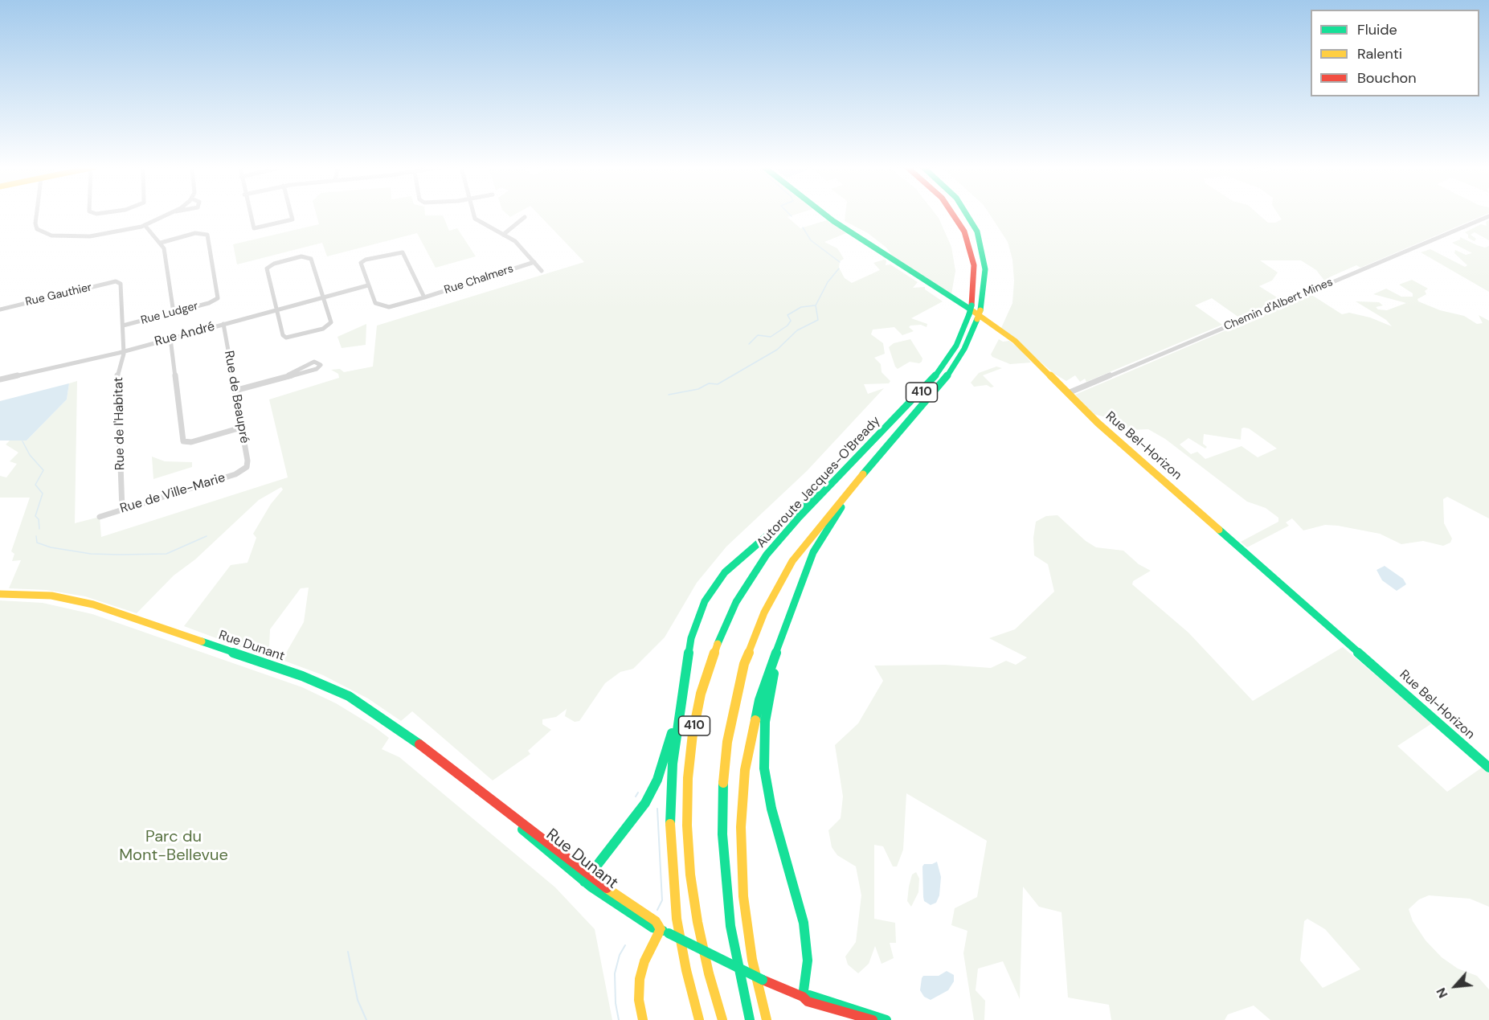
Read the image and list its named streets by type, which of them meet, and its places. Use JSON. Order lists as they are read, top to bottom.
{
  "streets": {
    "main road": [
      "410",
      "Rue Bel-Horizon",
      "Autoroute Jacques-O'Bready",
      "Rue Dunant"
    ],
    "street": [
      "Rue Chalmers",
      "Rue Gauthier",
      "Chemin d'Albert Mines",
      "Rue Ludger",
      "Rue André",
      "Rue de Beaupré",
      "Rue de l'Habitat",
      "Rue de Ville-Marie"
    ]
  },
  "crossings": [
    ["Rue Chalmers", "Rue André"],
    ["Rue Gauthier", "Rue de l'Habitat"],
    ["Chemin d'Albert Mines", "Rue Bel-Horizon"],
    ["Rue Ludger", "Rue de l'Habitat"],
    ["Rue André", "Rue de Beaupré"],
    ["Rue André", "Rue de l'Habitat"],
    ["Rue de Beaupré", "Rue de Ville-Marie"],
    ["Rue de l'Habitat", "Rue de Ville-Marie"]
  ],
  "parks": ["Parc du Mont-Bellevue"],
  "legend": ["Fluide", "Ralenti", "Bouchon"],
  "north": "bottom left"
}
